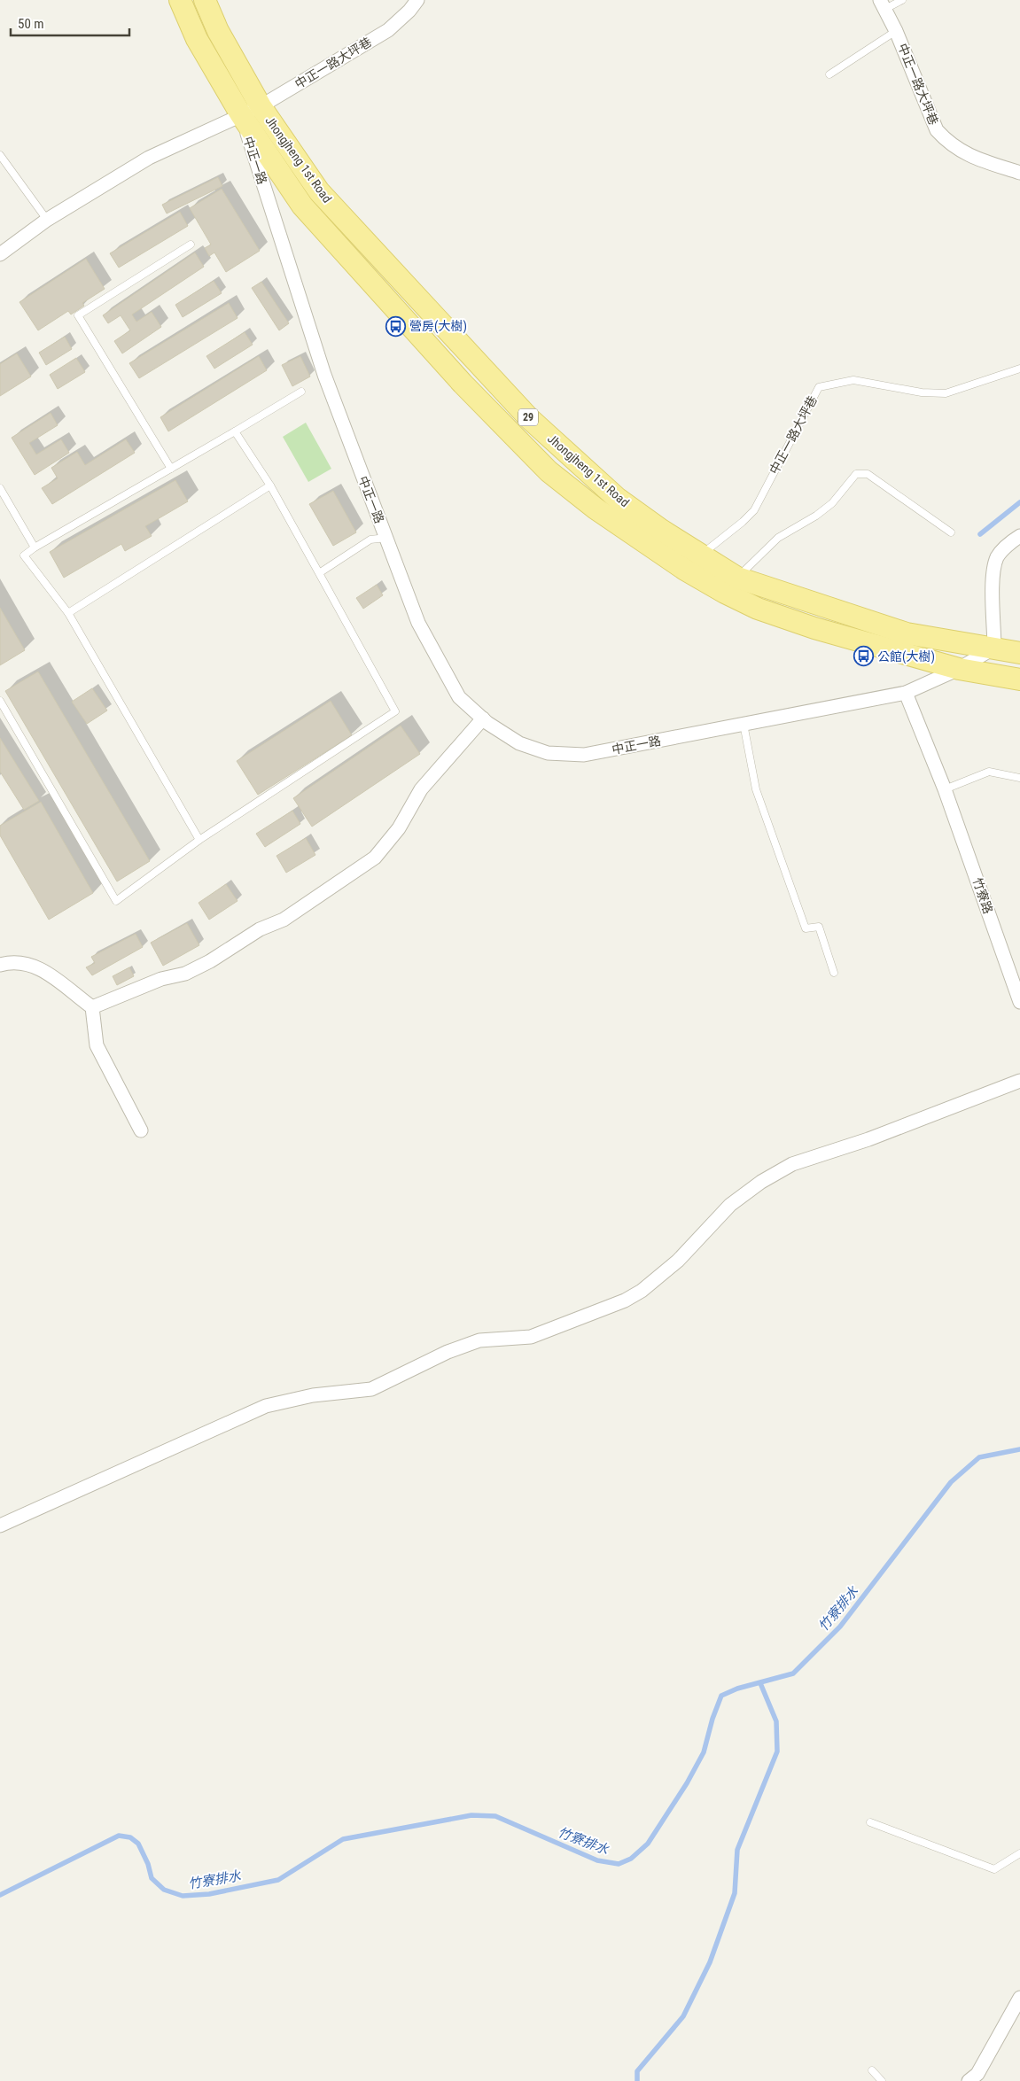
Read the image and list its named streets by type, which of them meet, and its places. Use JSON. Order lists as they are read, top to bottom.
{
  "streets": {
    "main road": ["Jhongjheng 1st Road", "29"],
    "street": ["中正一路大坪巷", "中正一路", "竹寮路"]
  },
  "crossings": [
    ["中正一路大坪巷", "Jhongjheng 1st Road"],
    ["中正一路大坪巷", "中正一路"],
    ["Jhongjheng 1st Road", "中正一路"],
    ["Jhongjheng 1st Road", "29"],
    ["中正一路", "竹寮路"]
  ],
  "water": ["竹寮排水"],
  "places": {
    "bus stop": ["營房(大樹)", "公館(大樹)"]
  },
  "scale_bar": "50 m"
}
